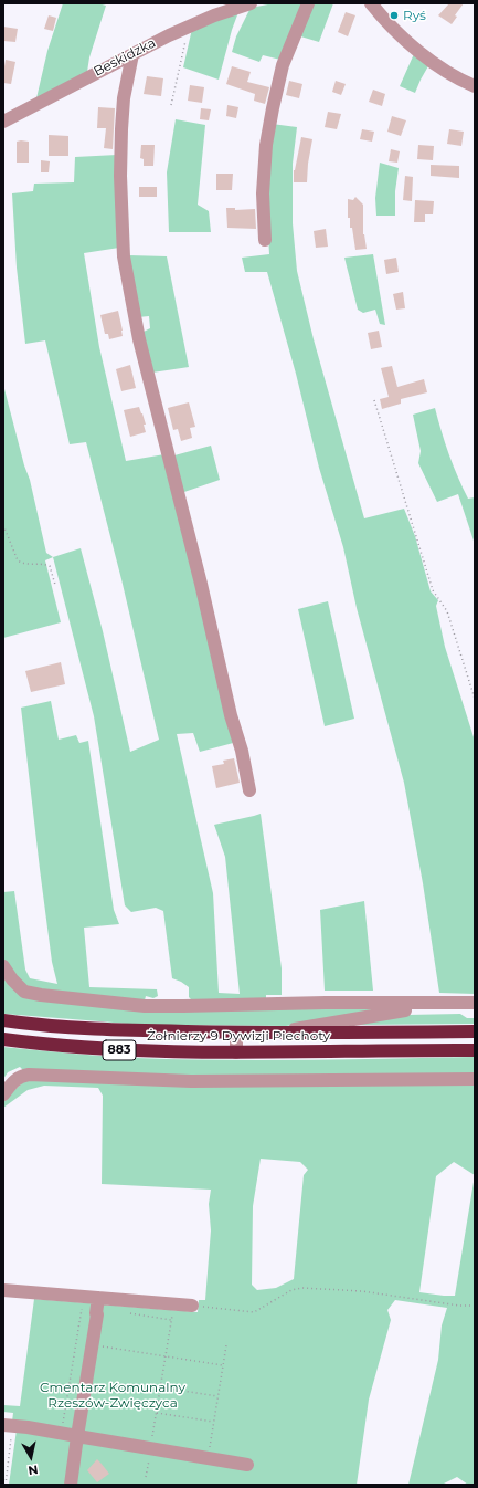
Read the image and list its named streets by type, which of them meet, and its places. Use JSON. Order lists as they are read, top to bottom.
{
  "streets": {
    "highway": ["Żołnierzy 9 Dywizji Piechoty", "883"],
    "street": ["Beskidzka"]
  },
  "parks": ["Cmentarz Komunalny Rzeszów-Zwięczyca"],
  "places": ["Ryś"],
  "north": "bottom"
}
